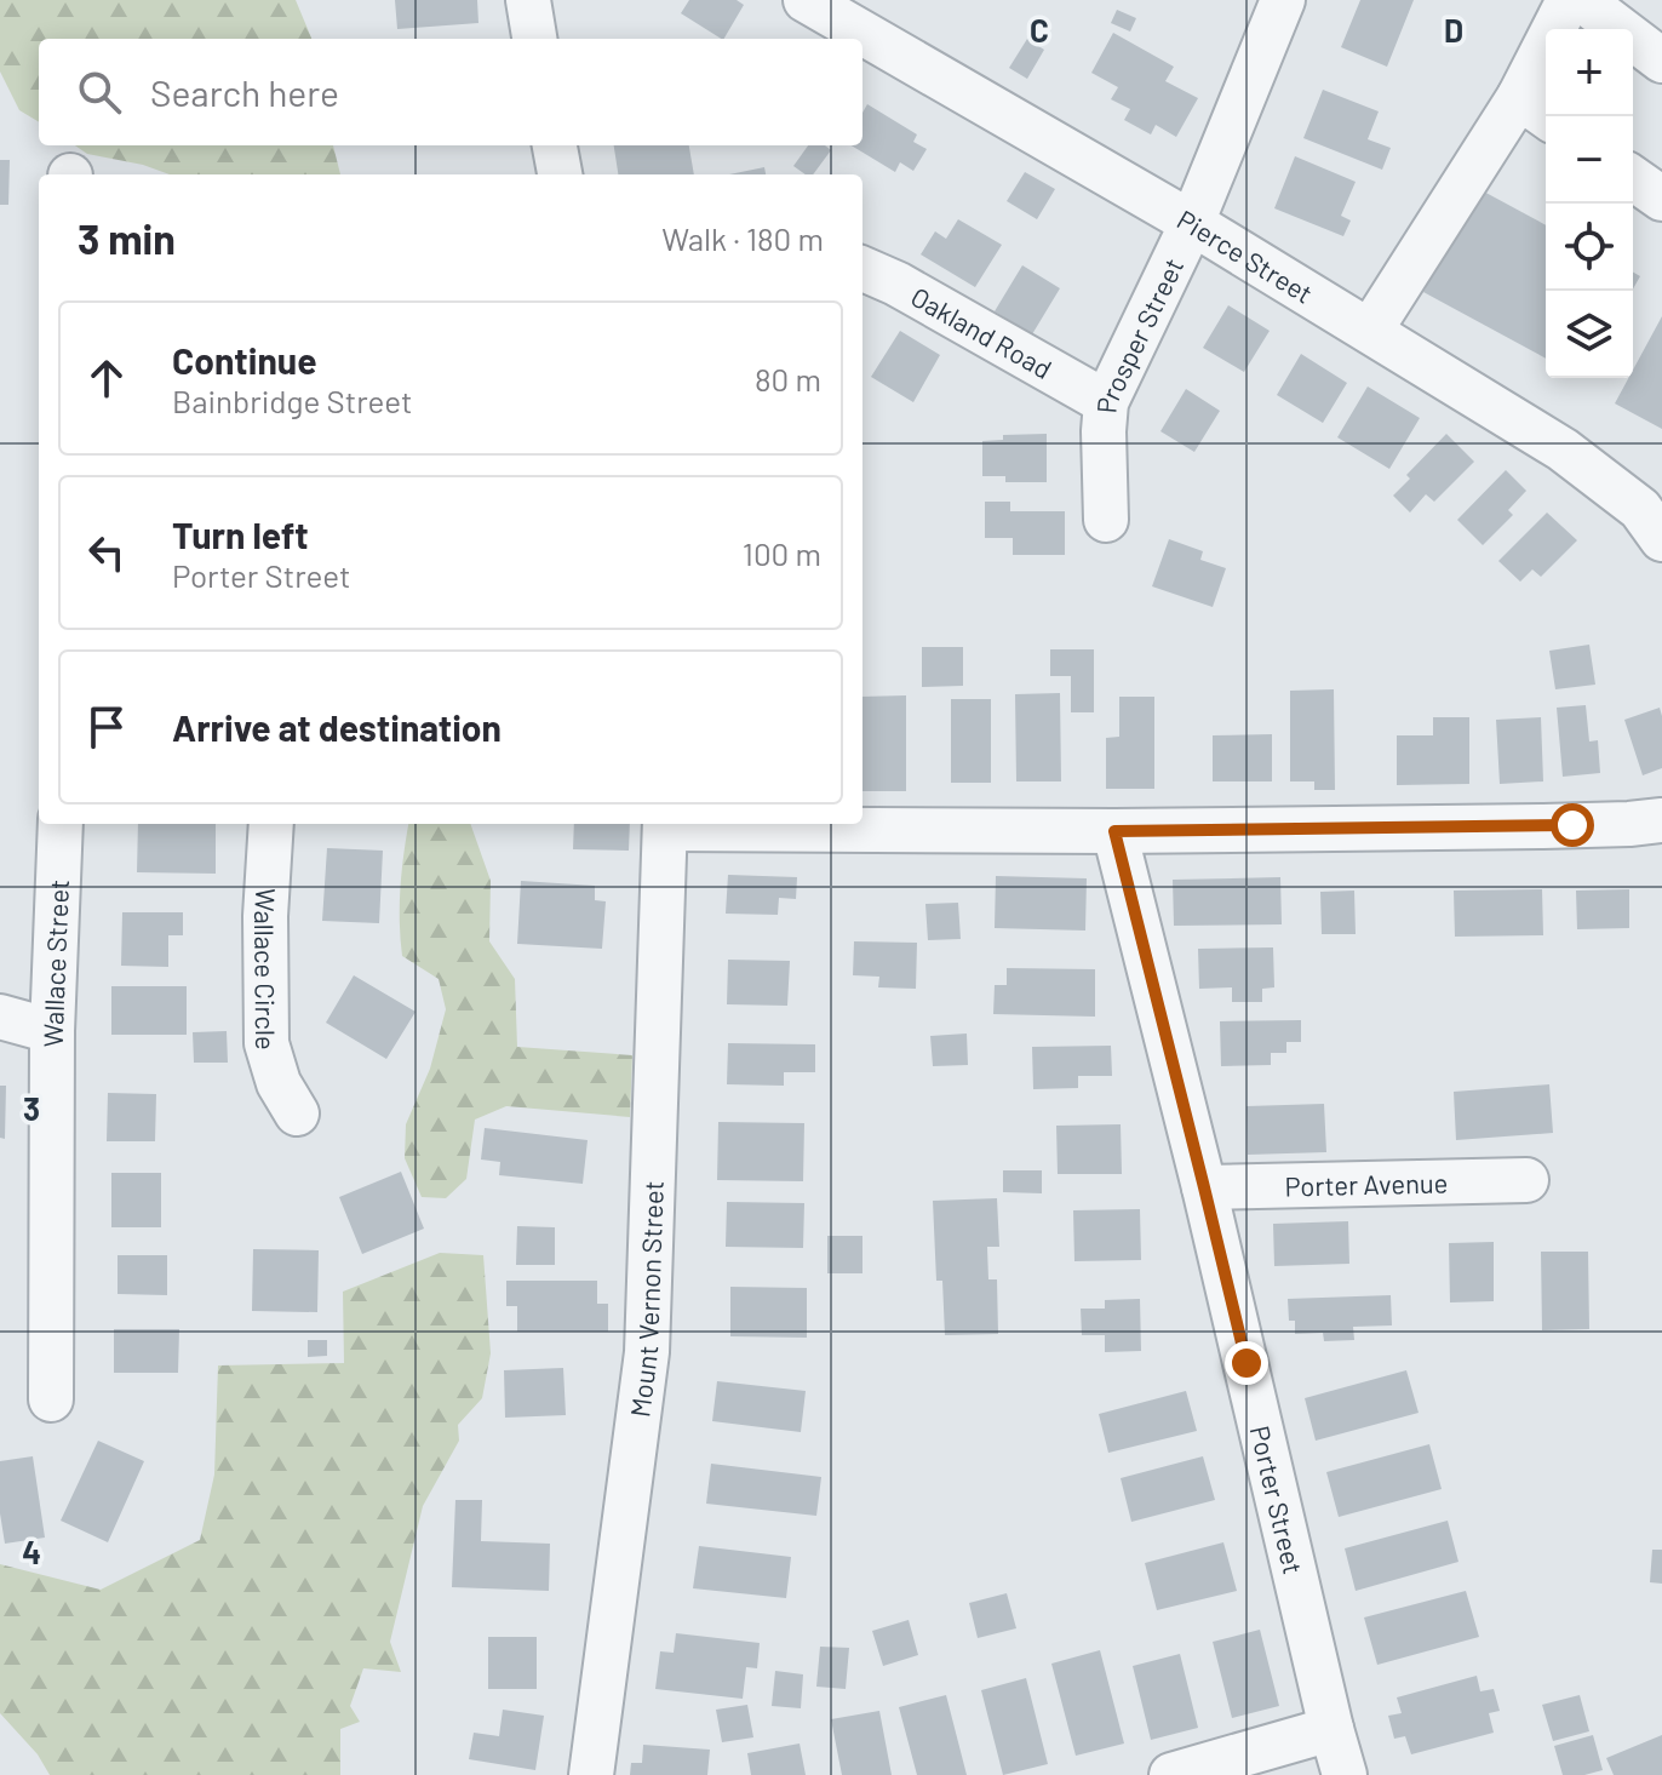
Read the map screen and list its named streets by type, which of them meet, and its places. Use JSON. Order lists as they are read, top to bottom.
{
  "streets": {
    "street": [
      "Pierce Street",
      "Oakland Road",
      "Prosper Street",
      "Wallace Street",
      "Wallace Circle",
      "Porter Avenue",
      "Mount Vernon Street",
      "Porter Street"
    ]
  },
  "crossings": [
    ["Pierce Street", "Prosper Street"],
    ["Oakland Road", "Prosper Street"],
    ["Porter Avenue", "Porter Street"]
  ],
  "page": {
    "map_buttons": ["+", "−"],
    "search": "Search here",
    "heading": ["3 min", "Walk · 180 m"],
    "list": [
      ["Continue", "Bainbridge Street", "80 m"],
      ["Turn left", "Porter Street", "100 m"],
      "Arrive at destination"
    ]
  },
  "grid": {
    "columns": ["C", "D"],
    "rows": ["3", "4"]
  }
}
